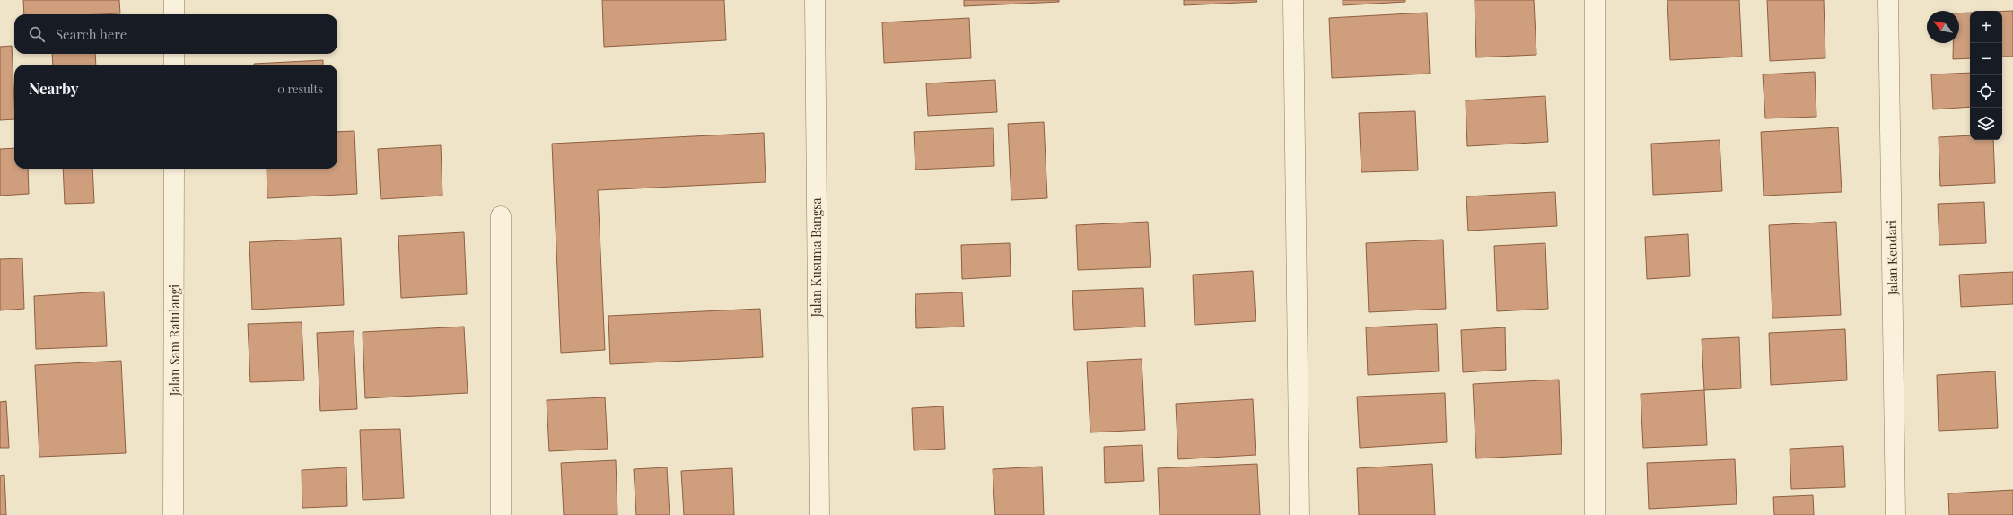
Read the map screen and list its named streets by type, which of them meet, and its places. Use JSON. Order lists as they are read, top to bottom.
{
  "streets": {
    "street": ["Jalan Kusuma Bangsa", "Jalan Kendari", "Jalan Sam Ratulangi"]
  },
  "north": "top left",
  "page": {
    "map_buttons": ["+", "−"],
    "search": "Search here",
    "heading": ["Nearby", "0 results"]
  }
}
